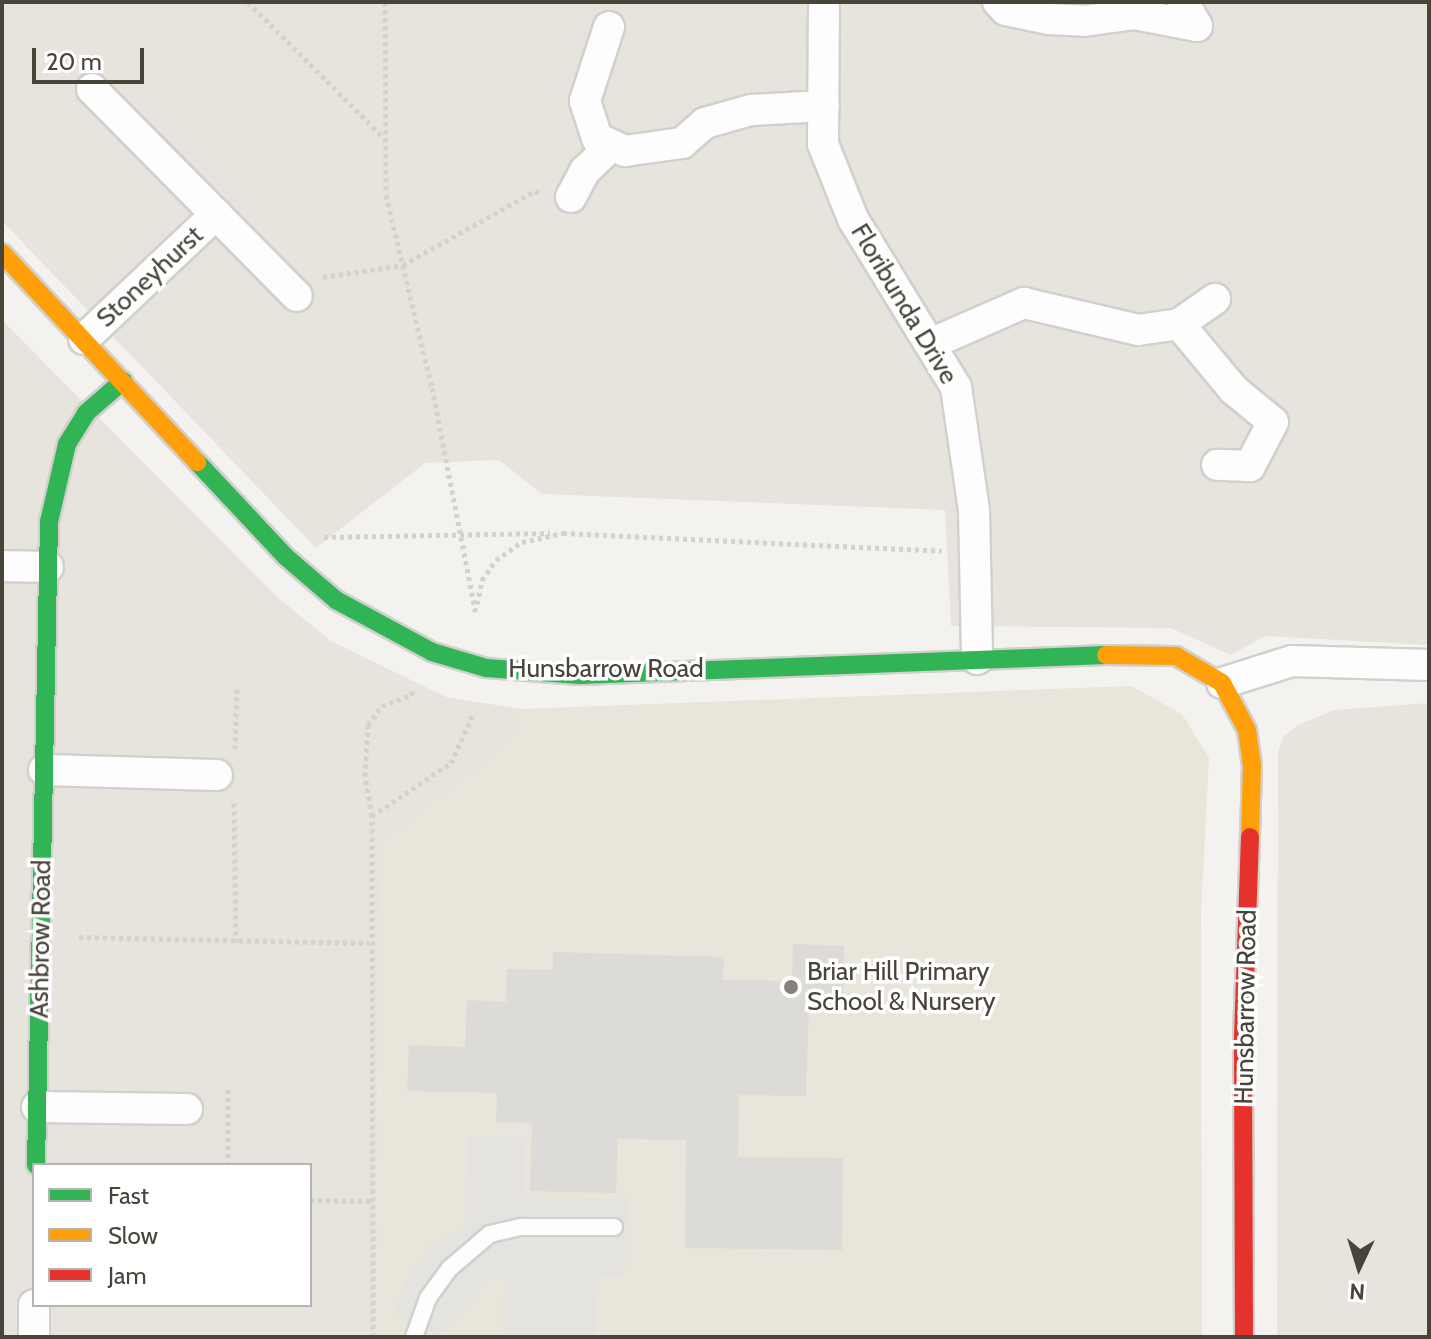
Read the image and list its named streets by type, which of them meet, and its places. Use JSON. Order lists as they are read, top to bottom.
{
  "streets": {
    "street": [
      "Stoneyhurst",
      "Floribunda Drive",
      "Hunsbarrow Road",
      "Ashbrow Road"
    ]
  },
  "crossings": [
    ["Stoneyhurst", "Hunsbarrow Road"],
    ["Floribunda Drive", "Hunsbarrow Road"],
    ["Hunsbarrow Road", "Ashbrow Road"]
  ],
  "places": ["Briar Hill Primary School & Nursery"],
  "legend": ["Fast", "Slow", "Jam"],
  "scale_bar": "20 m",
  "north": "bottom"
}
